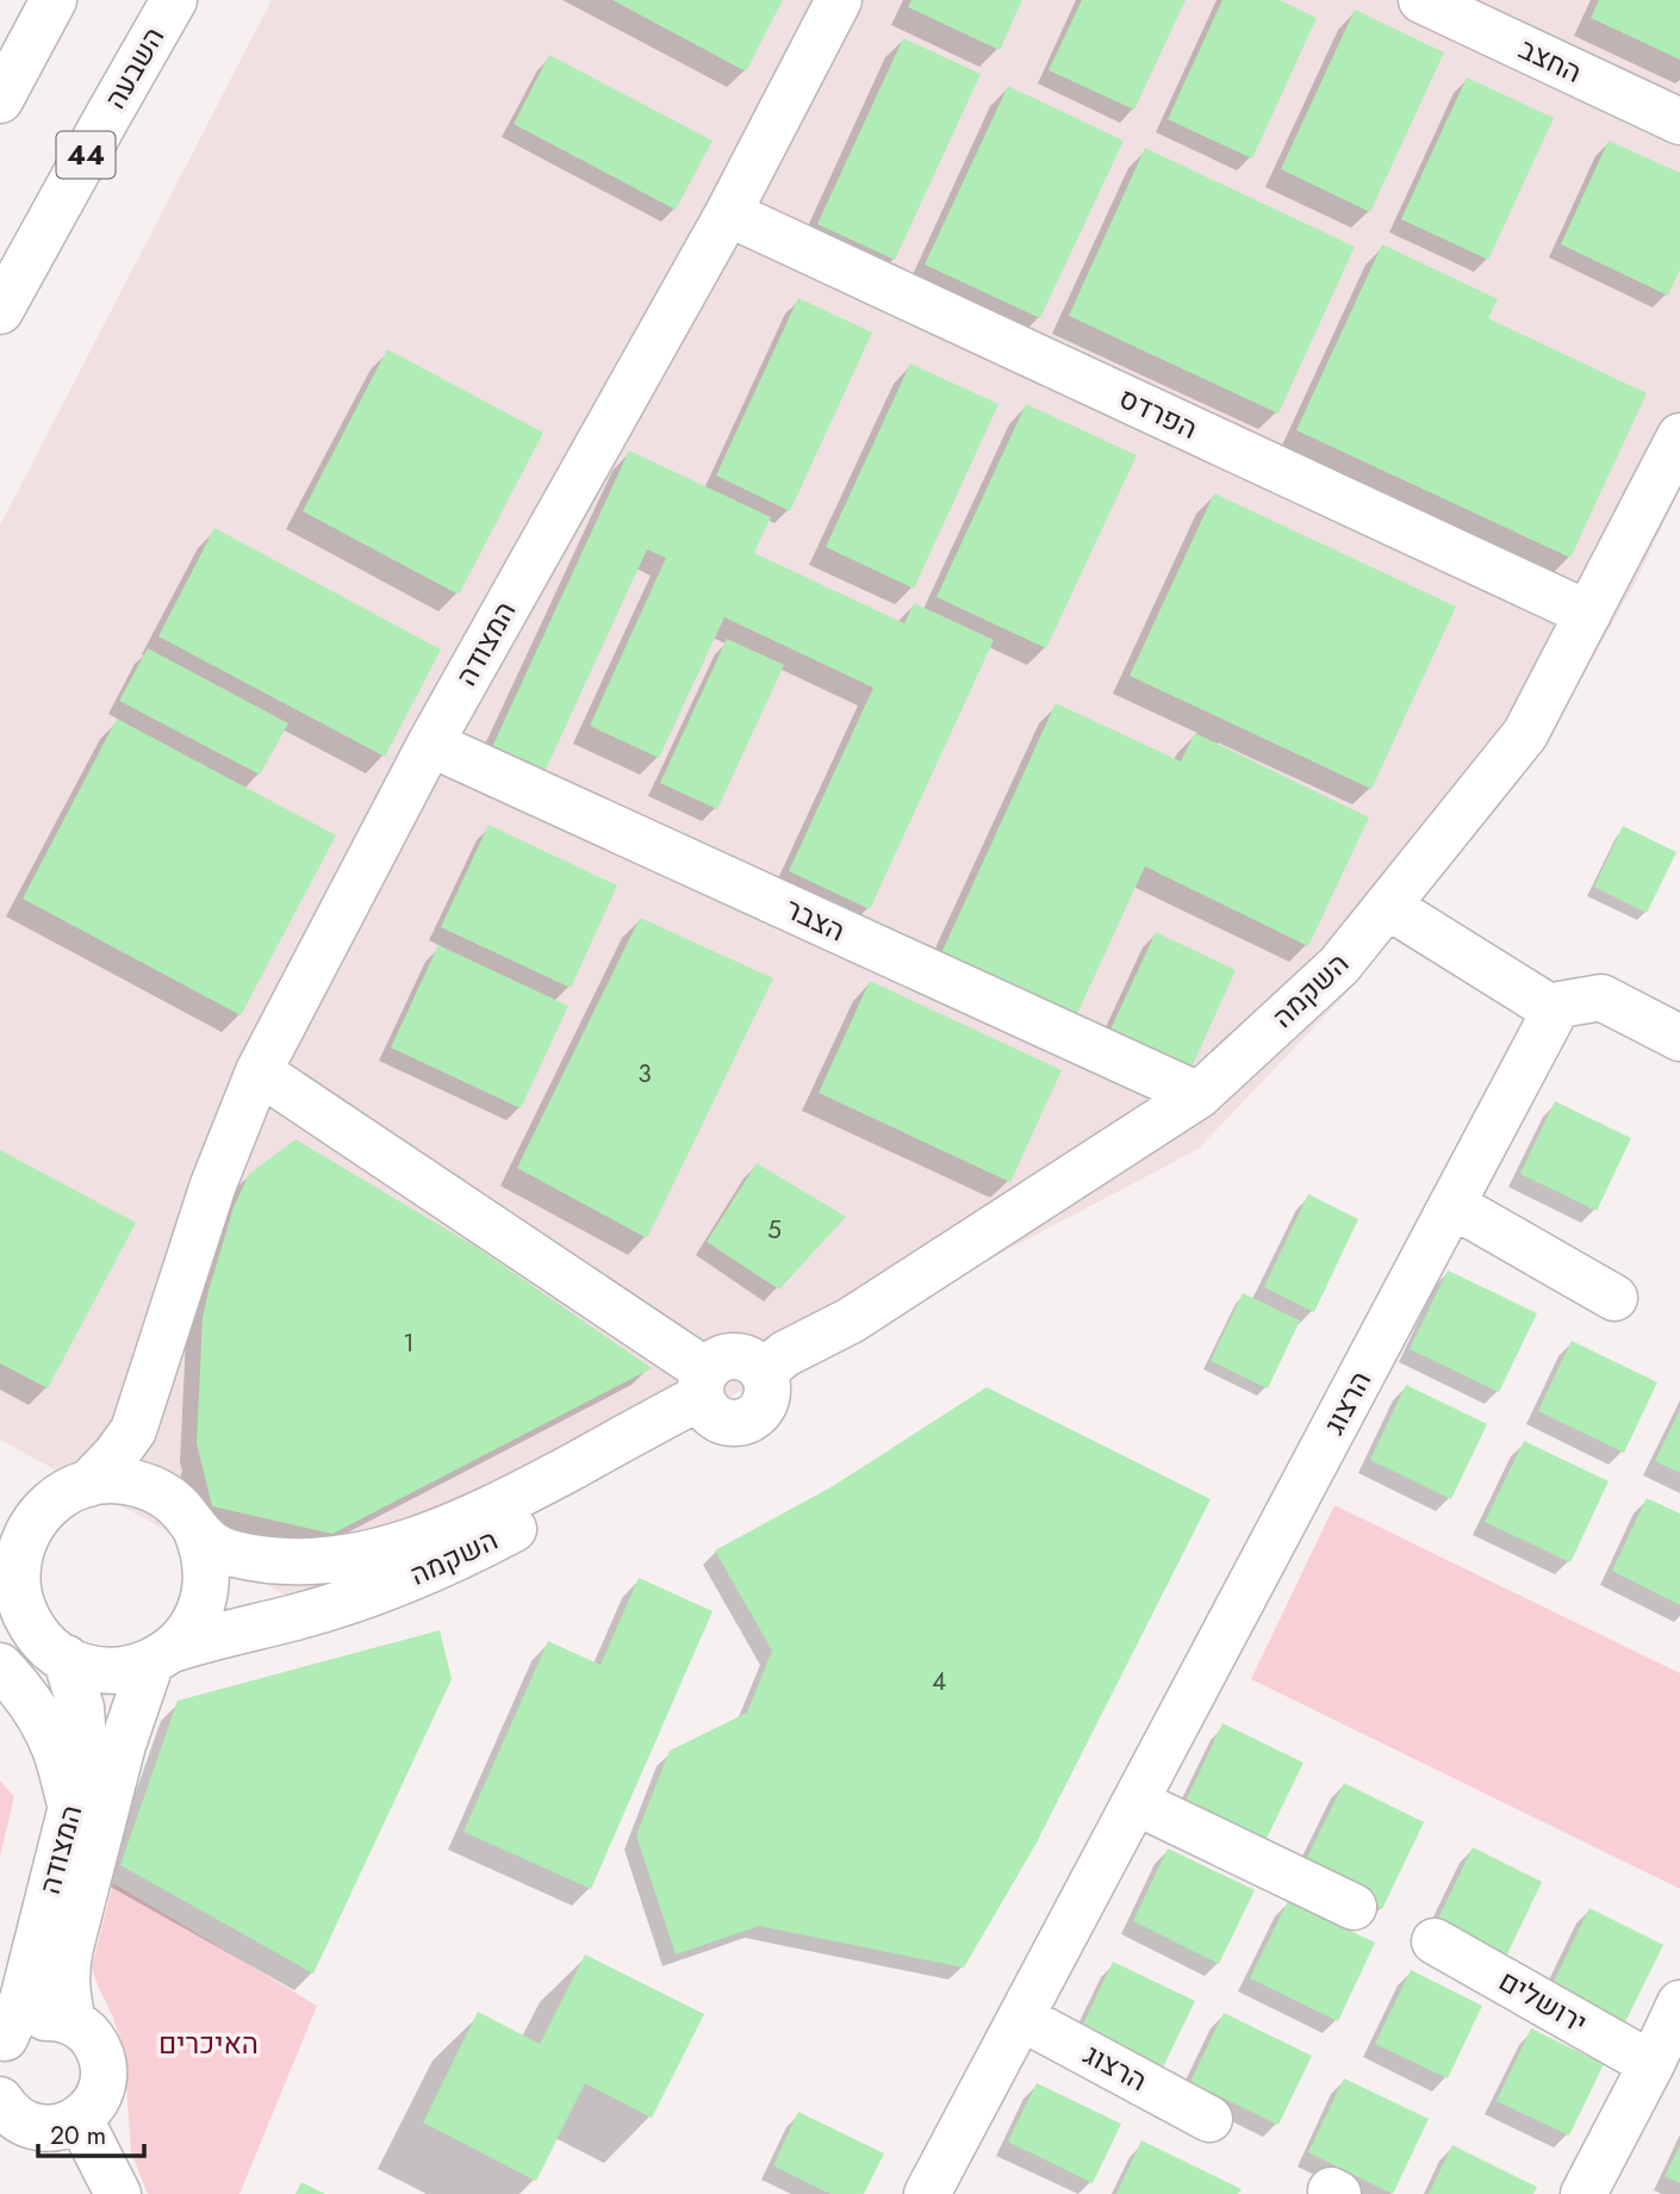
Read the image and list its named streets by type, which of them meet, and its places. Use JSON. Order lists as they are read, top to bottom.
{
  "streets": {
    "main road": [
      "החצב",
      "השבעה",
      "44",
      "הפרדס",
      "המצודה",
      "הצבר",
      "השקמה",
      "הרצוג",
      "ירושלים"
    ]
  },
  "crossings": [
    ["הפרדס", "המצודה"],
    ["הפרדס", "השקמה"],
    ["המצודה", "הצבר"],
    ["המצודה", "השקמה"],
    ["הצבר", "השקמה"]
  ],
  "parks": ["האיכרים"],
  "house_numbers": [
    "3",
    "5",
    "1",
    "4"
  ],
  "scale_bar": "20 m"
}
